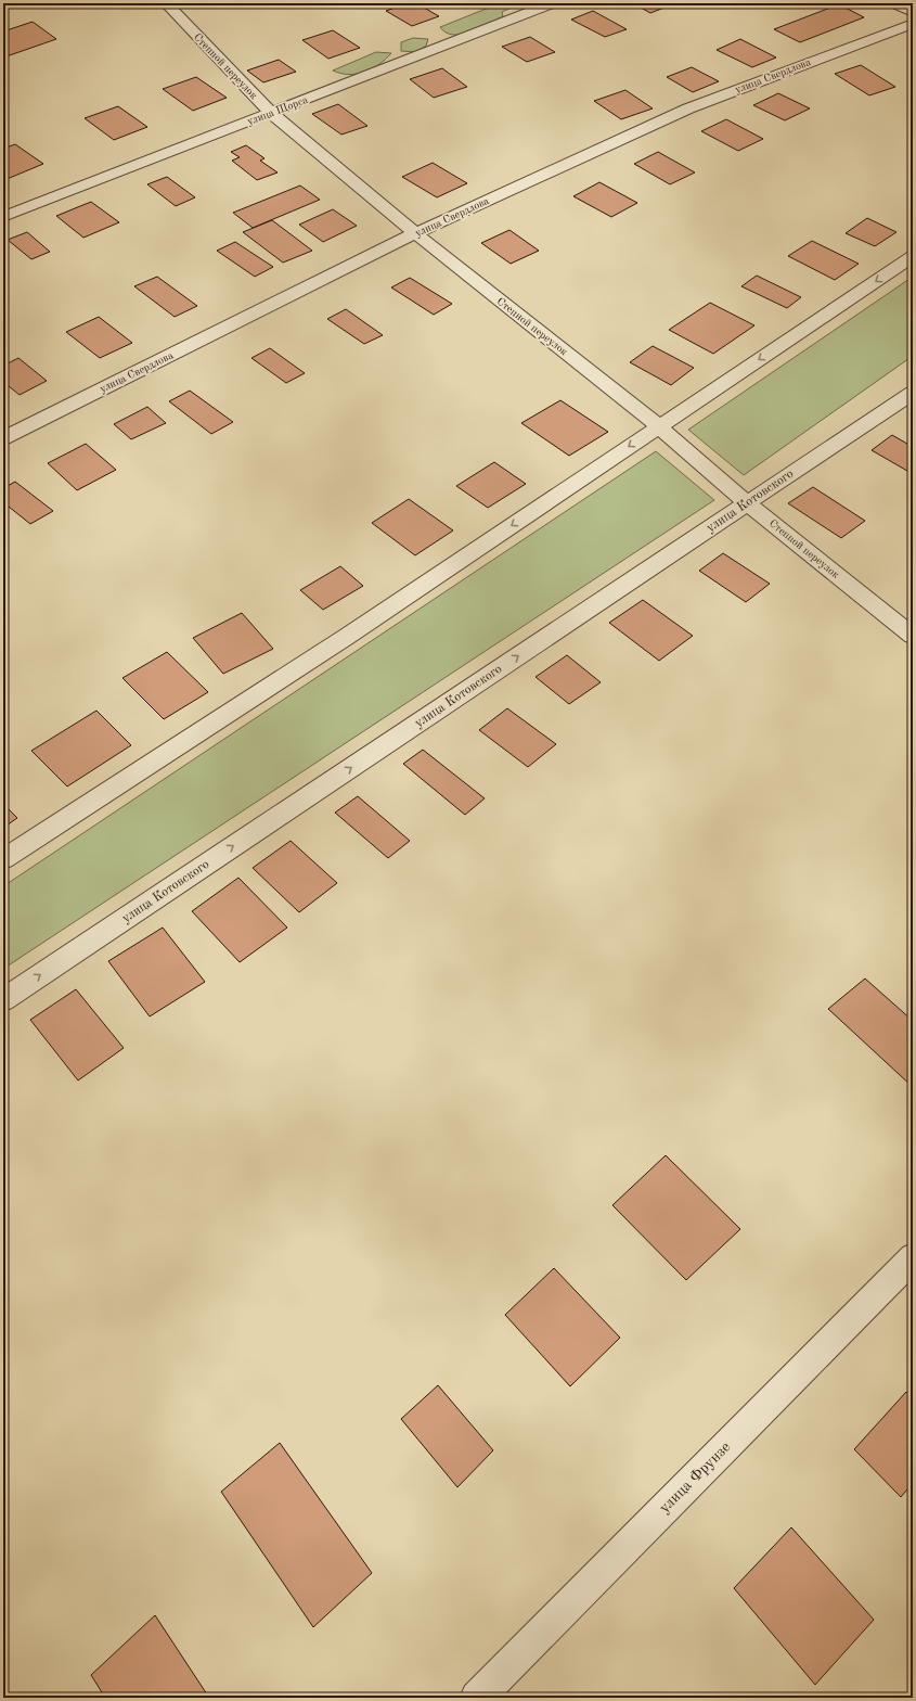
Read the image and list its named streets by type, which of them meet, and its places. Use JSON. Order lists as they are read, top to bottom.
{
  "streets": {
    "street": [
      "Степной переулок",
      "улица Свердлова",
      "улица Щорса",
      "улица Котовского",
      "улица Фрунзе"
    ]
  },
  "crossings": [
    ["Степной переулок", "улица Свердлова"],
    ["Степной переулок", "улица Щорса"],
    ["Степной переулок", "улица Котовского"]
  ]
}
